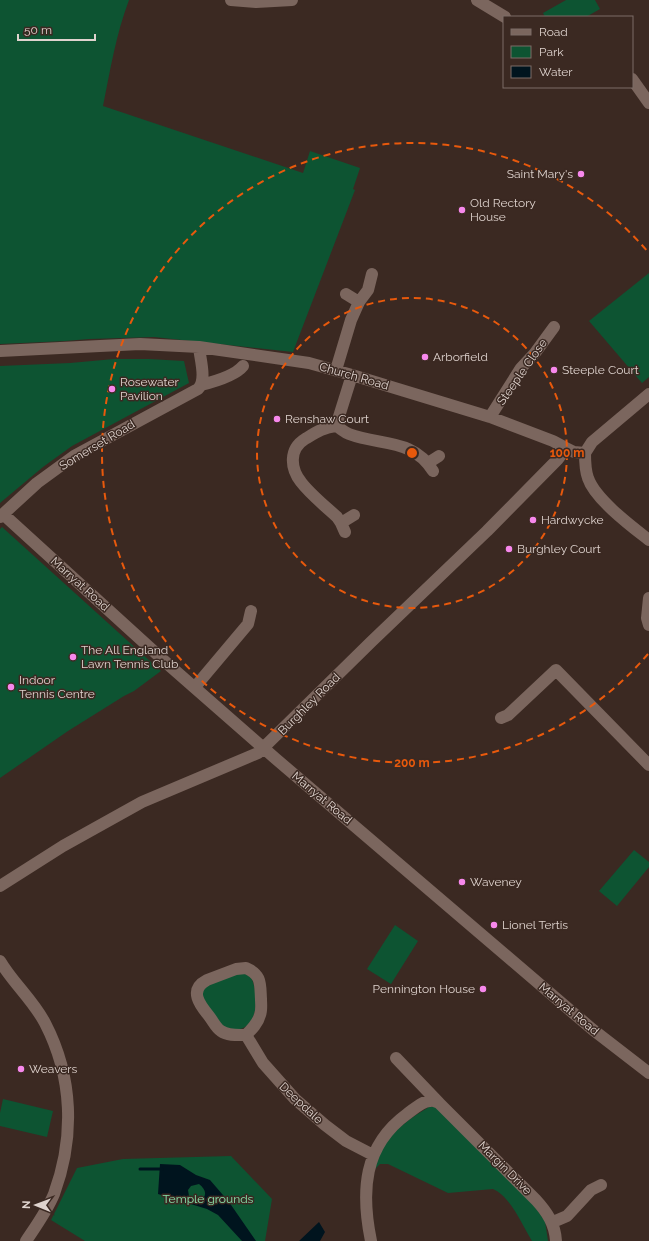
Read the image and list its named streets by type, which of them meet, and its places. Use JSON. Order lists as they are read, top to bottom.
{
  "streets": {
    "street": [
      "Steeple Close",
      "Church Road",
      "Somerset Road",
      "Marryat Road",
      "Burghley Road",
      "Deepdale",
      "Margin Drive"
    ]
  },
  "crossings": [
    ["Steeple Close", "Church Road"],
    ["Church Road", "Burghley Road"],
    ["Somerset Road", "Marryat Road"],
    ["Marryat Road", "Burghley Road"]
  ],
  "parks": ["Temple grounds"],
  "places": [
    "Saint Mary's",
    "Old Rectory House",
    "Arborfield",
    "Steeple Court",
    "Rosewater Pavilion",
    "Renshaw Court",
    "Hardwycke",
    "Burghley Court",
    "The All England Lawn Tennis Club",
    "Indoor Tennis Centre",
    "Waveney",
    "Lionel Tertis",
    "Pennington House",
    "Weavers"
  ],
  "legend": ["Road", "Park", "Water"],
  "scale_bar": "50 m",
  "north": "left",
  "rings": ["100 m", "200 m"]
}
